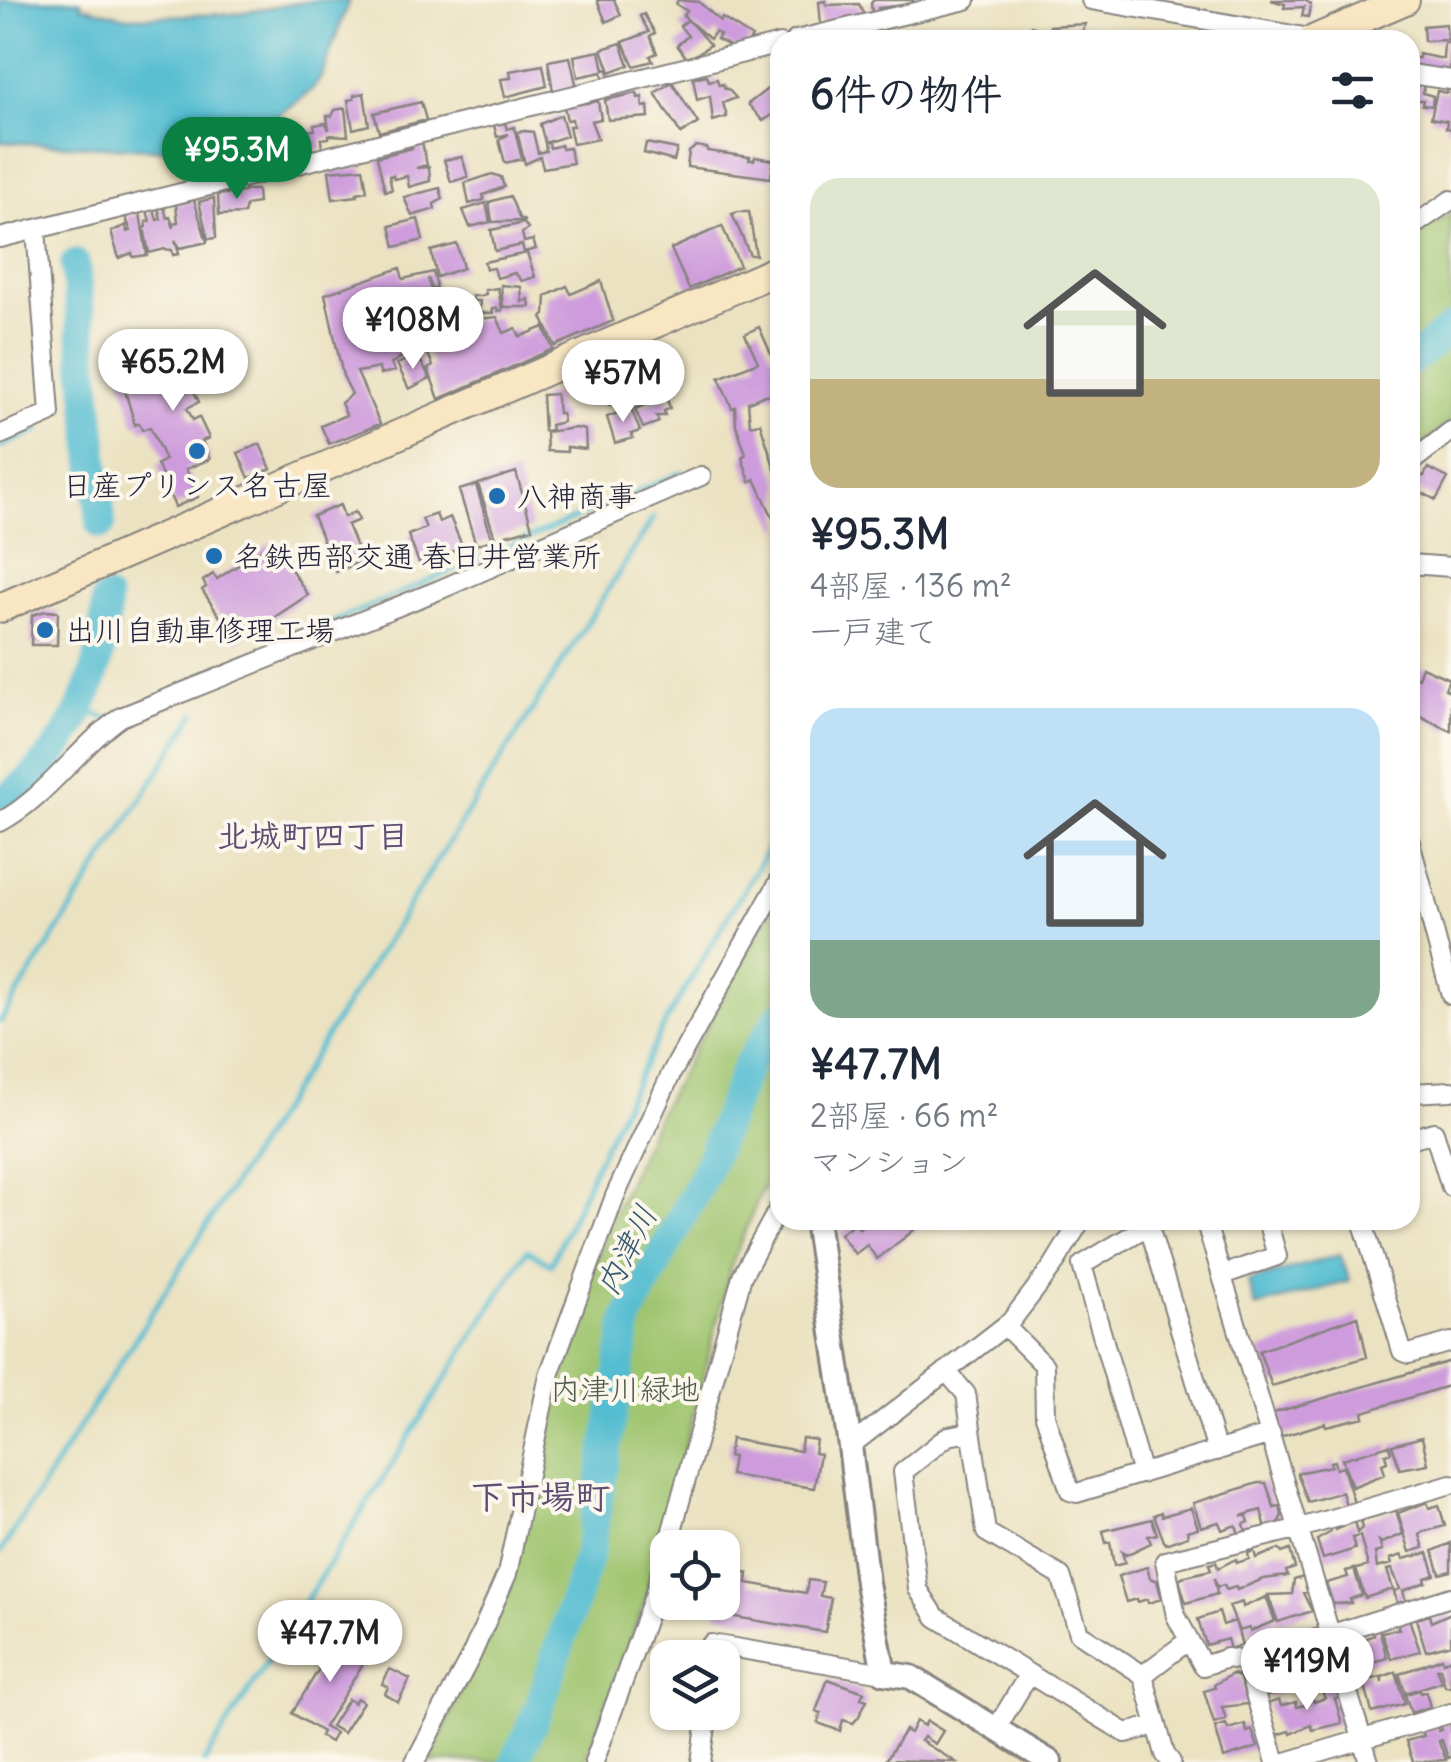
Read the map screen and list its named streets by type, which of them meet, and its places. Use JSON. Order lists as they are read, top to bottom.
{
  "districts": ["北城町四丁目", "下市場町"],
  "water": ["内津川"],
  "parks": ["内津川緑地"],
  "places": [
    "日産プリンス名古屋",
    "八神商事",
    "名鉄西部交通 春日井営業所",
    "出川自動車修理工場"
  ],
  "page": {
    "heading": "6件の物件",
    "price": [
      "¥95.3M",
      "¥108M",
      "¥65.2M",
      "¥57M",
      "¥47.7M",
      "¥119M"
    ],
    "list": [
      {
        "name": "¥95.3M",
        "note": "4部屋 · 136 m² · 一戸建て"
      },
      {
        "name": "¥47.7M",
        "note": "2部屋 · 66 m² · マンション"
      }
    ]
  }
}
